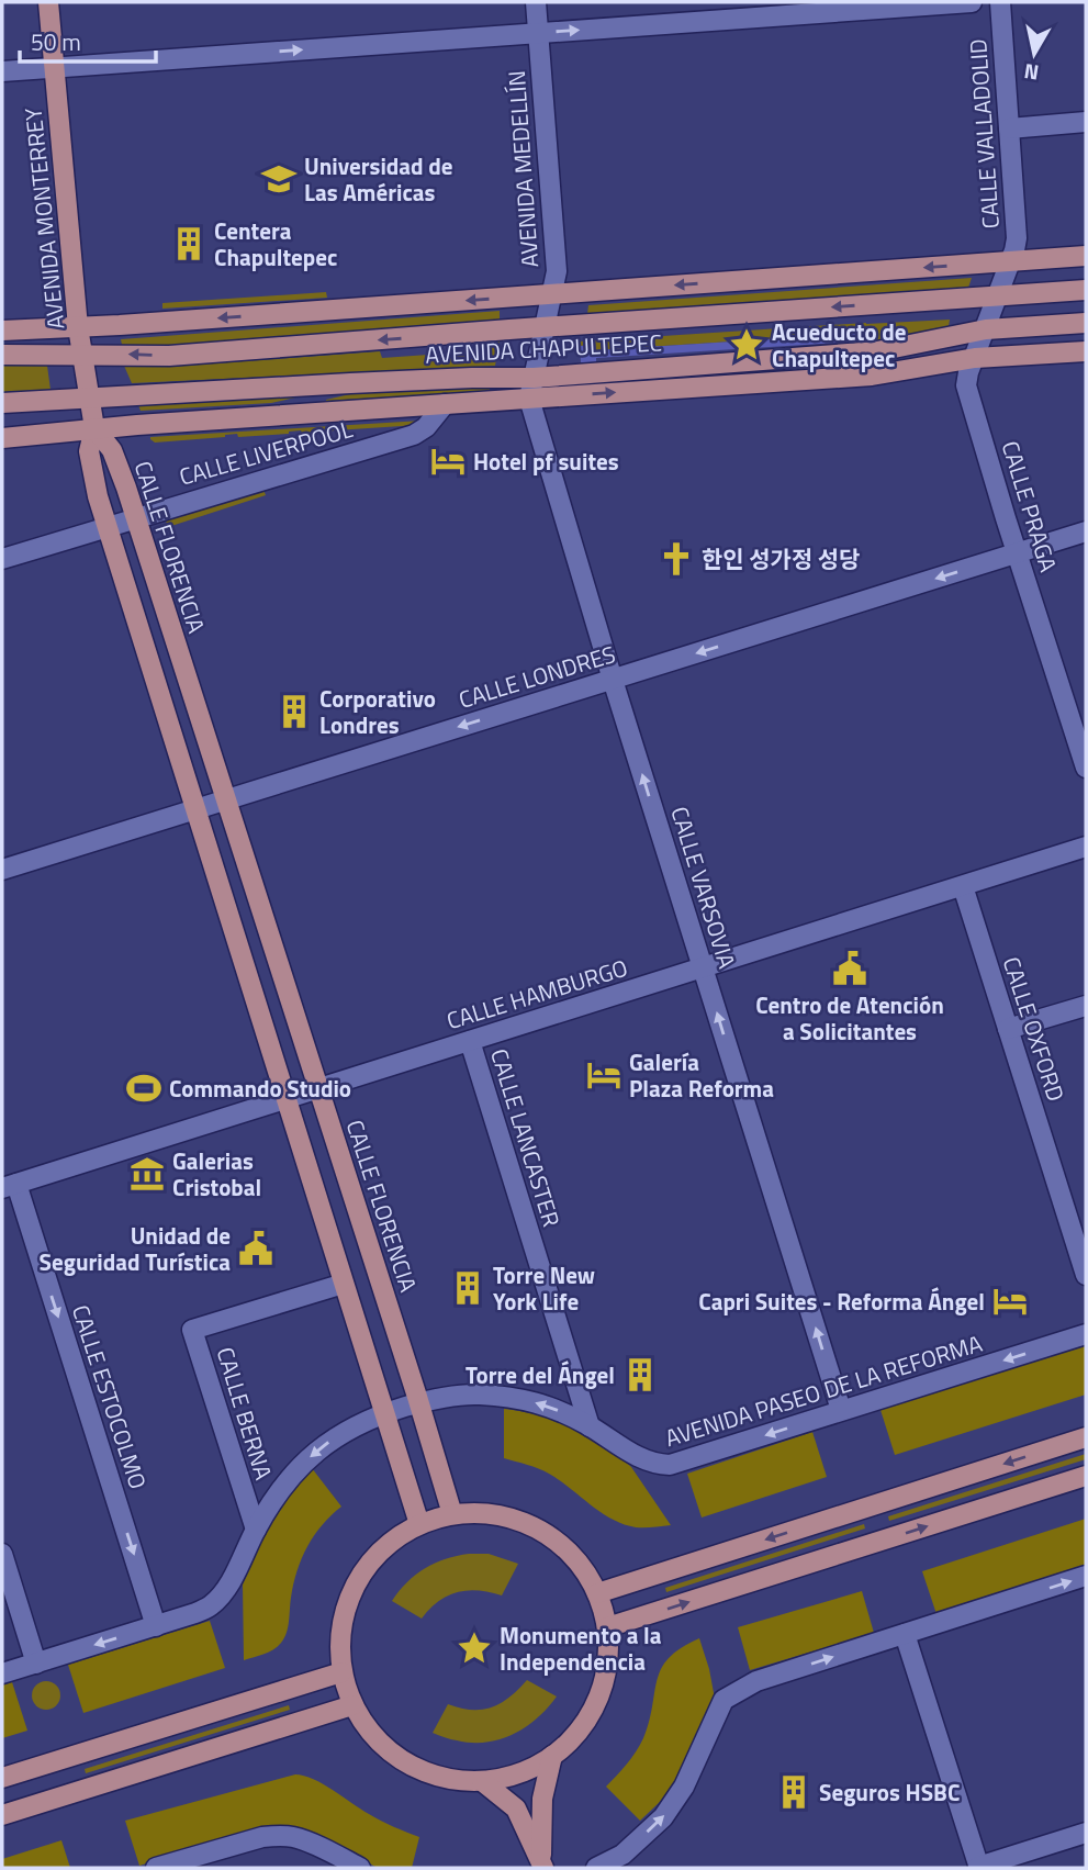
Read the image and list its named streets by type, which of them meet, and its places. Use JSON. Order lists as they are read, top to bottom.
{
  "streets": {
    "main road": ["AVENIDA MONTERREY", "AVENIDA CHAPULTEPEC", "CALLE FLORENCIA"],
    "street": [
      "CALLE VALLADOLID",
      "AVENIDA MEDELLÍN",
      "CALLE LIVERPOOL",
      "CALLE PRAGA",
      "CALLE LONDRES",
      "CALLE VARSOVIA",
      "CALLE HAMBURGO",
      "CALLE OXFORD",
      "CALLE LANCASTER",
      "AVENIDA PASEO DE LA REFORMA",
      "CALLE ESTOCOLMO",
      "CALLE BERNA"
    ]
  },
  "crossings": [
    ["CALLE VALLADOLID", "CALLE PRAGA"],
    ["AVENIDA MEDELLÍN", "AVENIDA CHAPULTEPEC"],
    ["AVENIDA MEDELLÍN", "CALLE VARSOVIA"],
    ["AVENIDA MONTERREY", "AVENIDA CHAPULTEPEC"],
    ["AVENIDA MONTERREY", "CALLE FLORENCIA"],
    ["AVENIDA CHAPULTEPEC", "CALLE LIVERPOOL"],
    ["AVENIDA CHAPULTEPEC", "CALLE PRAGA"],
    ["AVENIDA CHAPULTEPEC", "CALLE FLORENCIA"],
    ["AVENIDA CHAPULTEPEC", "CALLE VARSOVIA"],
    ["CALLE LIVERPOOL", "CALLE FLORENCIA"],
    ["CALLE PRAGA", "CALLE LONDRES"],
    ["CALLE FLORENCIA", "CALLE LONDRES"],
    ["CALLE FLORENCIA", "CALLE HAMBURGO"],
    ["CALLE FLORENCIA", "AVENIDA PASEO DE LA REFORMA"],
    ["CALLE LONDRES", "CALLE VARSOVIA"],
    ["CALLE VARSOVIA", "CALLE HAMBURGO"],
    ["CALLE VARSOVIA", "AVENIDA PASEO DE LA REFORMA"],
    ["CALLE HAMBURGO", "CALLE OXFORD"],
    ["CALLE HAMBURGO", "CALLE LANCASTER"],
    ["CALLE HAMBURGO", "CALLE ESTOCOLMO"],
    ["CALLE LANCASTER", "AVENIDA PASEO DE LA REFORMA"],
    ["AVENIDA PASEO DE LA REFORMA", "CALLE ESTOCOLMO"],
    ["AVENIDA PASEO DE LA REFORMA", "CALLE BERNA"]
  ],
  "one_way": [
    "CALLE LONDRES",
    "CALLE VARSOVIA",
    "AVENIDA PASEO DE LA REFORMA",
    "CALLE ESTOCOLMO"
  ],
  "places": {
    "school or university": ["Universidad de Las Américas"],
    "building": [
      "Centera Chapultepec",
      "Corporativo Londres",
      "Torre New York Life",
      "Torre del Ángel",
      "Seguros HSBC"
    ],
    "place": ["Acueducto de Chapultepec", "Monumento a la Independencia"],
    "hotel": ["Hotel pf suites", "Galería Plaza Reforma", "Capri Suites - Reforma Ángel"],
    "church": ["한인 성가정 성당"],
    "public building": ["Centro de Atención a Solicitantes", "Unidad de Seguridad Turística"],
    "sports": ["Commando Studio"],
    "museum": ["Galerias Cristobal"]
  },
  "scale_bar": "50 m",
  "north": "bottom"
}
